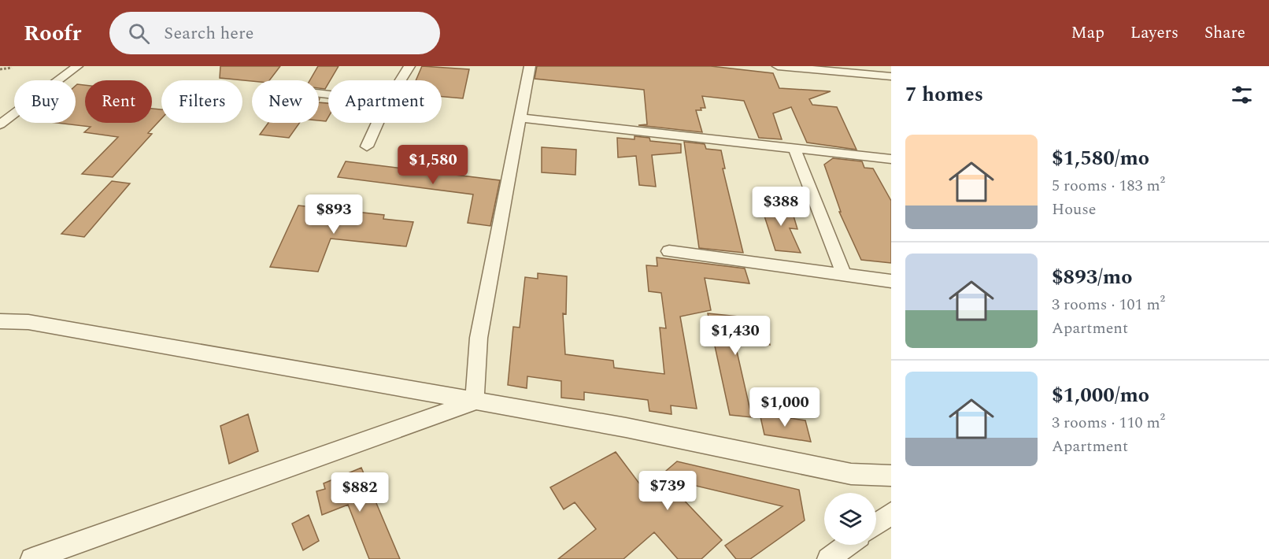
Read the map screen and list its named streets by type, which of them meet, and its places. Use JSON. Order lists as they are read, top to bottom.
{
  "page": {
    "header": "Roofr",
    "search": "Search here",
    "nav": ["Map", "Layers", "Share"],
    "heading": "7 homes",
    "chip": [
      "Buy",
      "Rent",
      "Filters",
      "New",
      "Apartment"
    ],
    "list": [
      {
        "name": "$1,580/mo",
        "note": "5 rooms · 183 m² · House"
      },
      {
        "name": "$893/mo",
        "note": "3 rooms · 101 m² · Apartment"
      },
      {
        "name": "$1,000/mo",
        "note": "3 rooms · 110 m² · Apartment"
      }
    ],
    "price": [
      "$1,580",
      "$388",
      "$893",
      "$1,430",
      "$1,000",
      "$739",
      "$882"
    ]
  }
}
